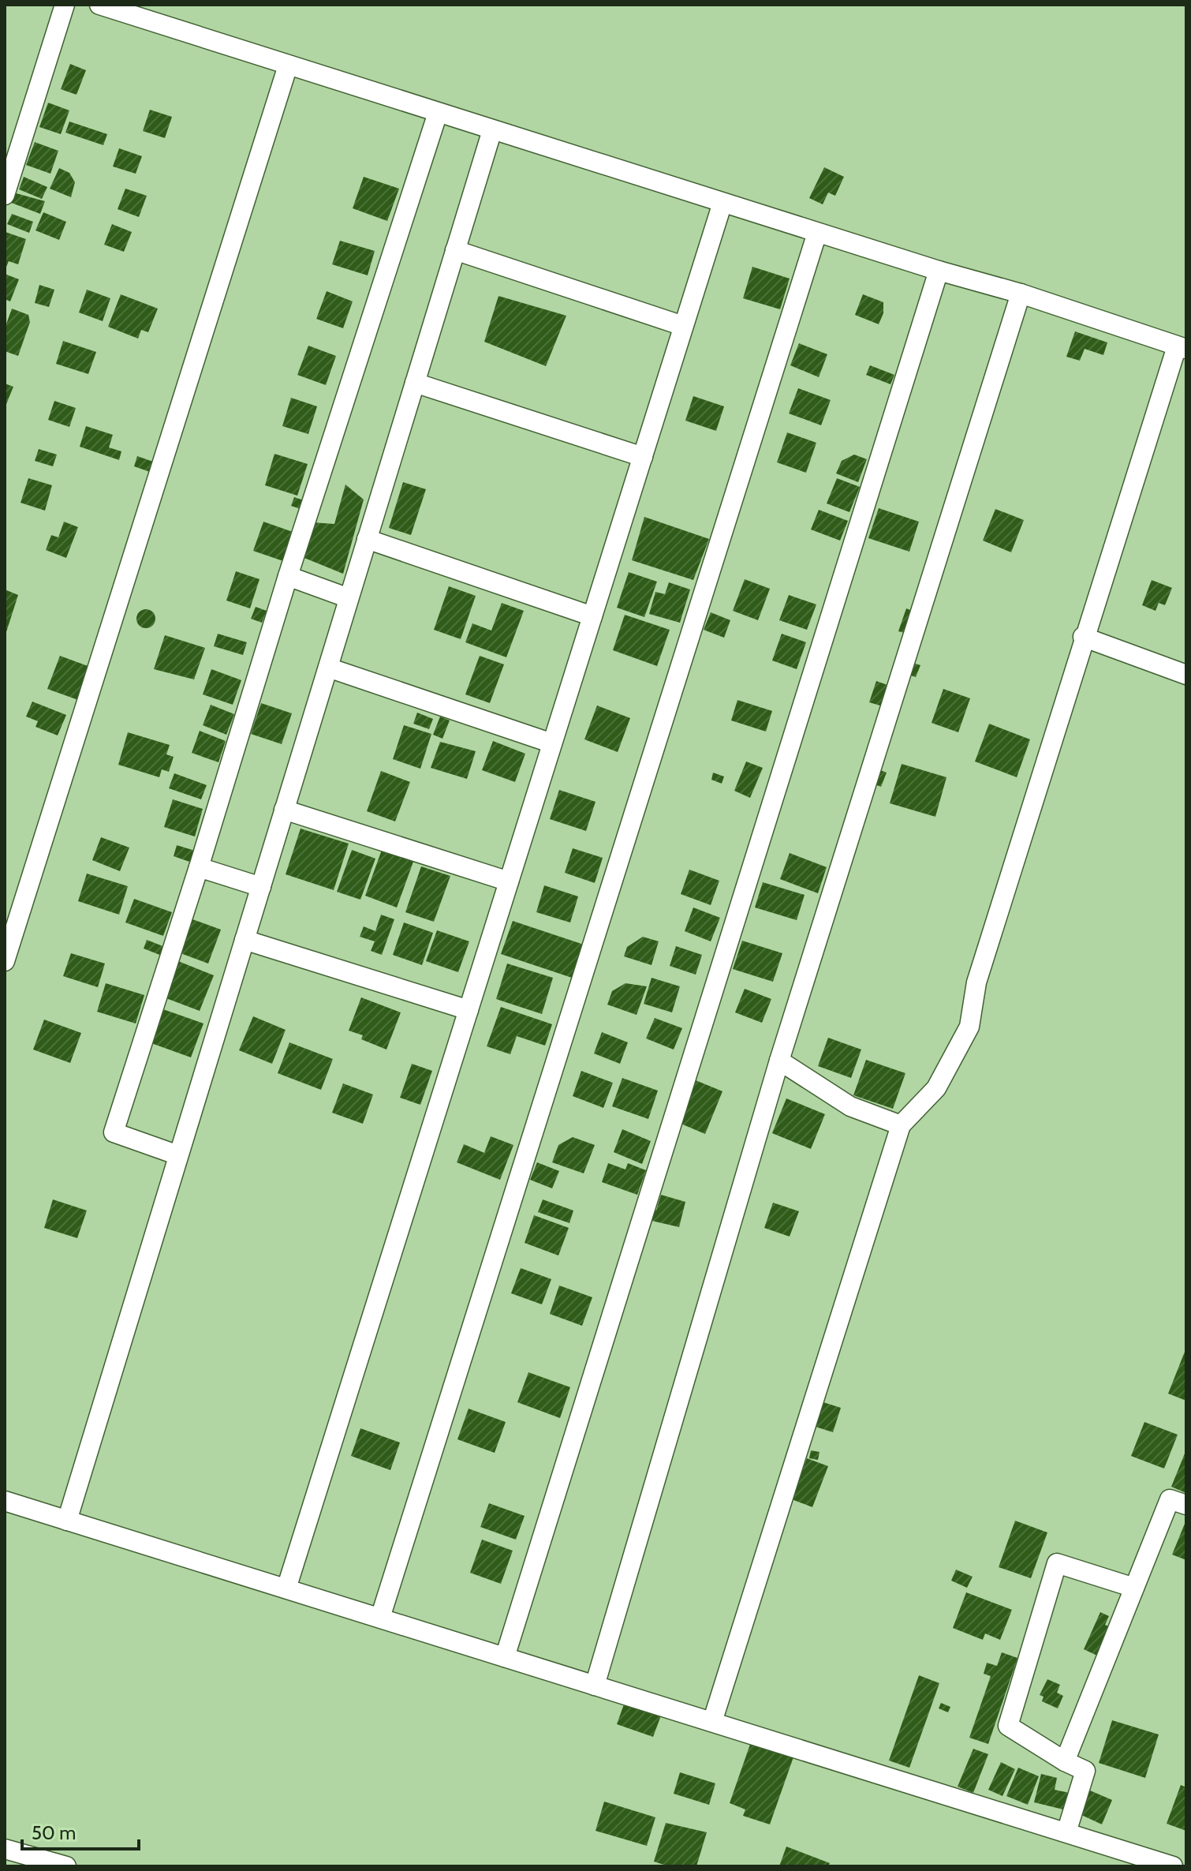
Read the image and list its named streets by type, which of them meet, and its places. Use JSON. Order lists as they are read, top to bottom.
{
  "scale_bar": "50 m"
}
